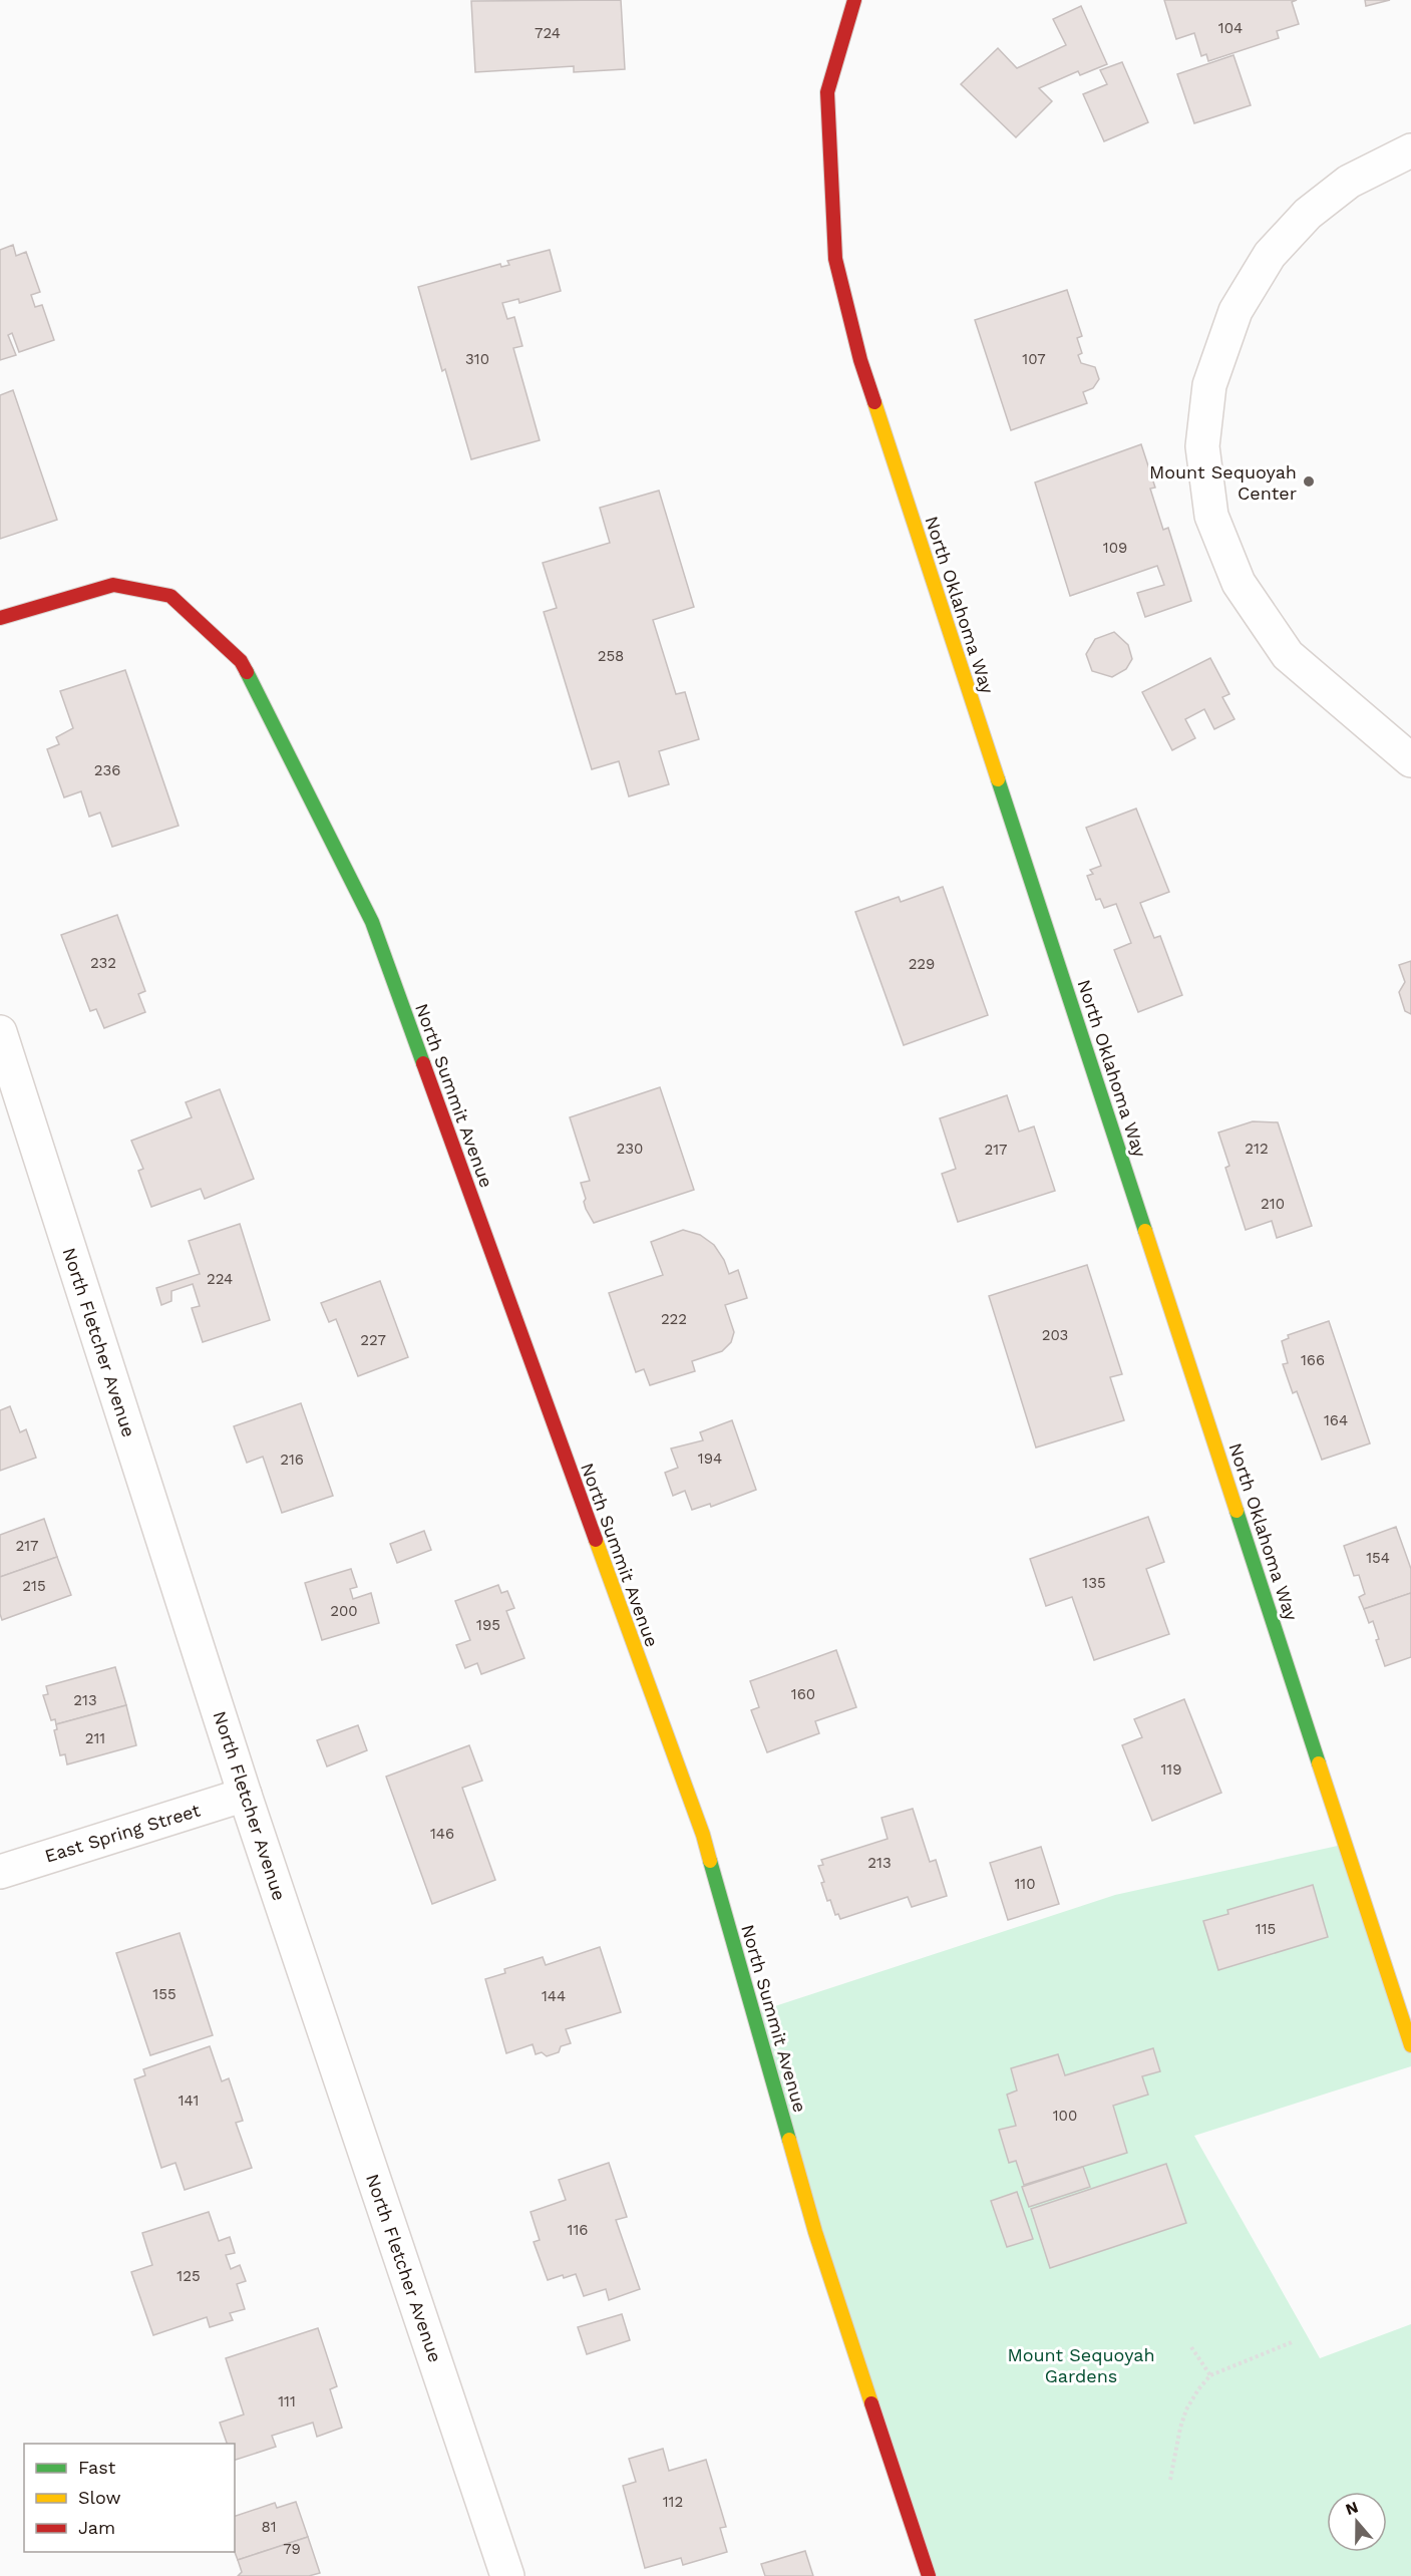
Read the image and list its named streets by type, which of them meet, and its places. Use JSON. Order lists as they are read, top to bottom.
{
  "streets": {
    "street": [
      "North Oklahoma Way",
      "North Summit Avenue",
      "North Fletcher Avenue",
      "East Spring Street"
    ]
  },
  "crossings": [
    ["North Fletcher Avenue", "East Spring Street"]
  ],
  "parks": ["Mount Sequoyah Gardens"],
  "places": ["Mount Sequoyah Center"],
  "house_numbers": [
    "104",
    "724",
    "310",
    "107",
    "109",
    "258",
    "236",
    "232",
    "229",
    "230",
    "212",
    "217",
    "210",
    "224",
    "222",
    "203",
    "227",
    "166",
    "164",
    "194",
    "216",
    "217",
    "154",
    "135",
    "215",
    "200",
    "195",
    "160",
    "213",
    "211",
    "119",
    "146",
    "213",
    "110",
    "115",
    "155",
    "144",
    "141",
    "100",
    "116",
    "125",
    "111",
    "112",
    "81",
    "79"
  ],
  "legend": ["Fast", "Slow", "Jam"],
  "north": "top"
}
